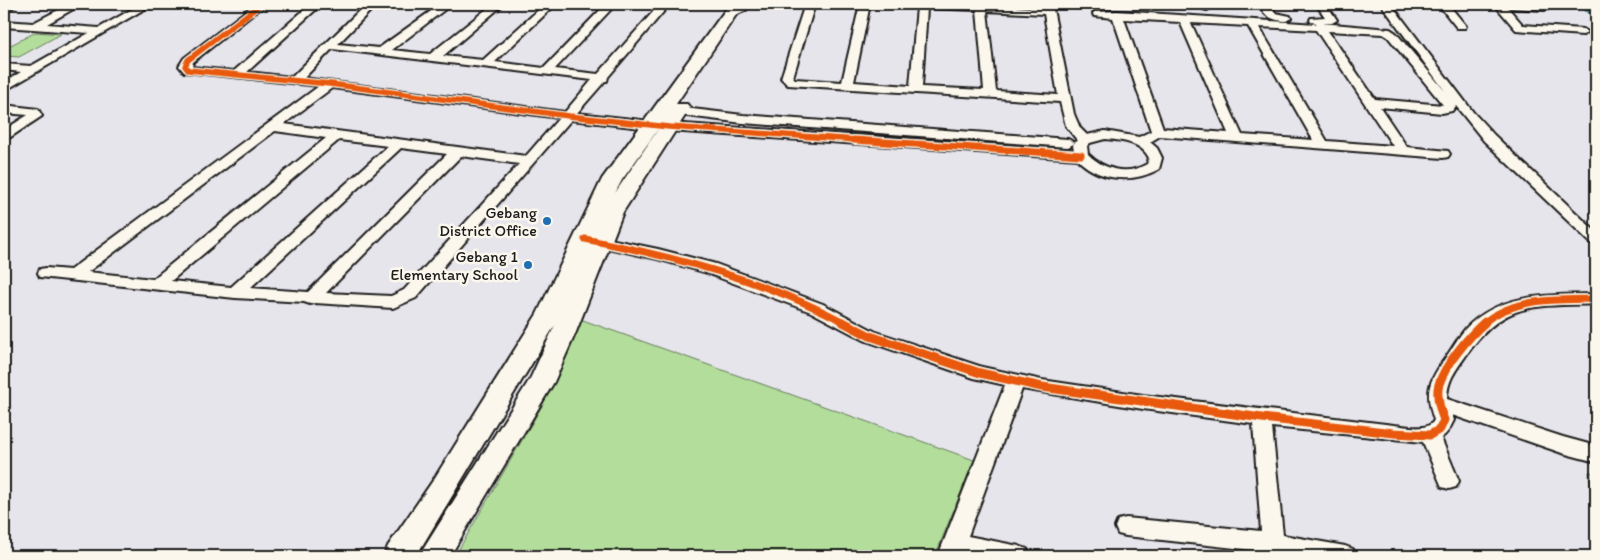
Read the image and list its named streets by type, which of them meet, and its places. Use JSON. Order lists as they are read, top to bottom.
{
  "places": ["Gebang District Office", "Gebang 1 Elementary School"]
}
